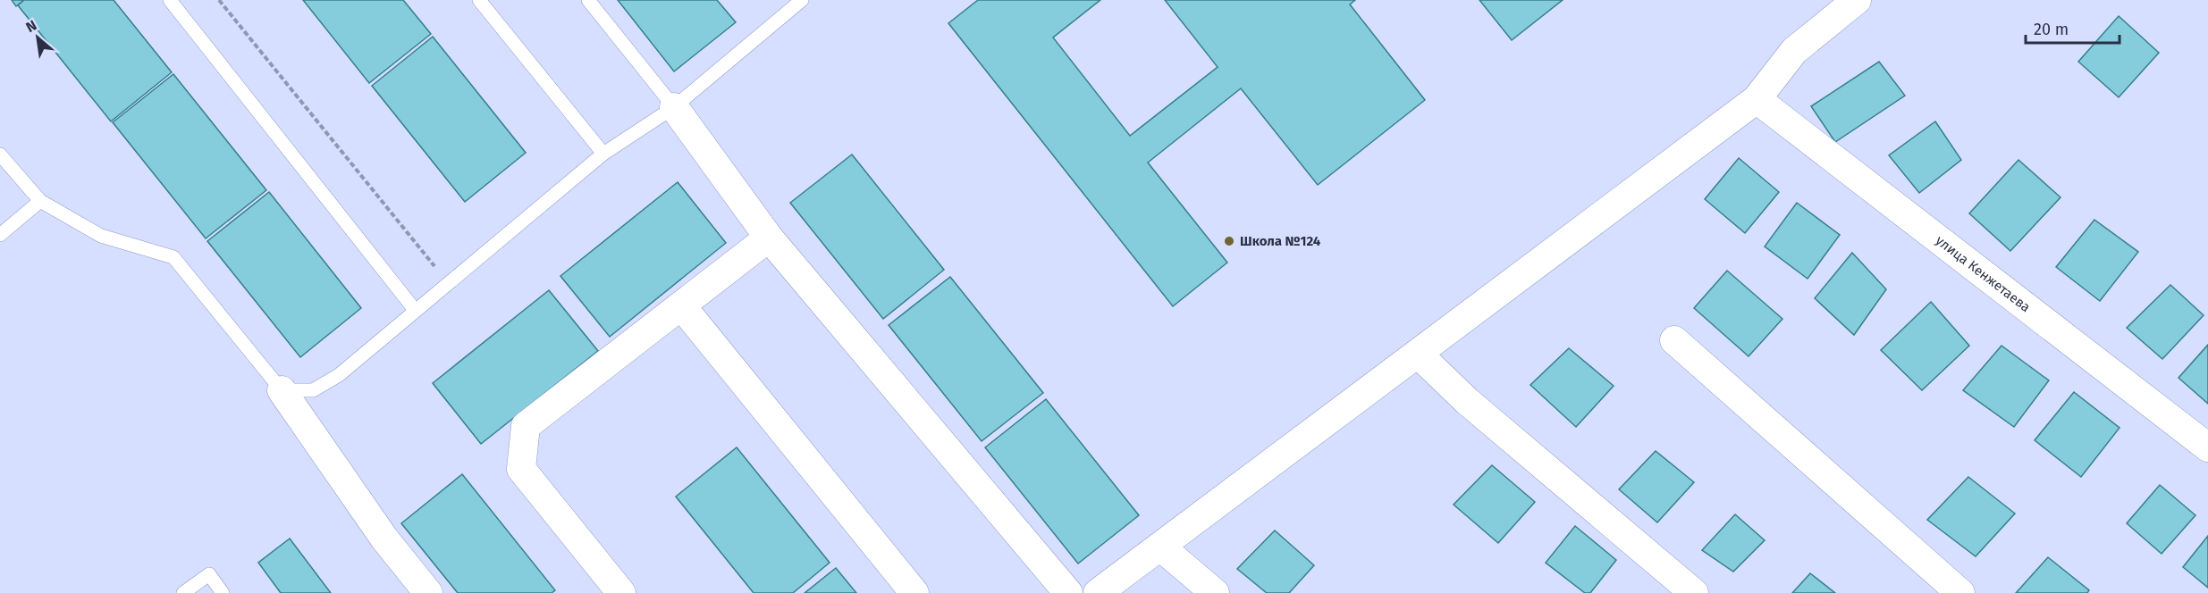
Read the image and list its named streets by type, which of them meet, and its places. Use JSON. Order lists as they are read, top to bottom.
{
  "streets": {
    "street": ["улица Кенжетаева"]
  },
  "places": ["Школа №124"],
  "scale_bar": "20 m",
  "north": "top left"
}
